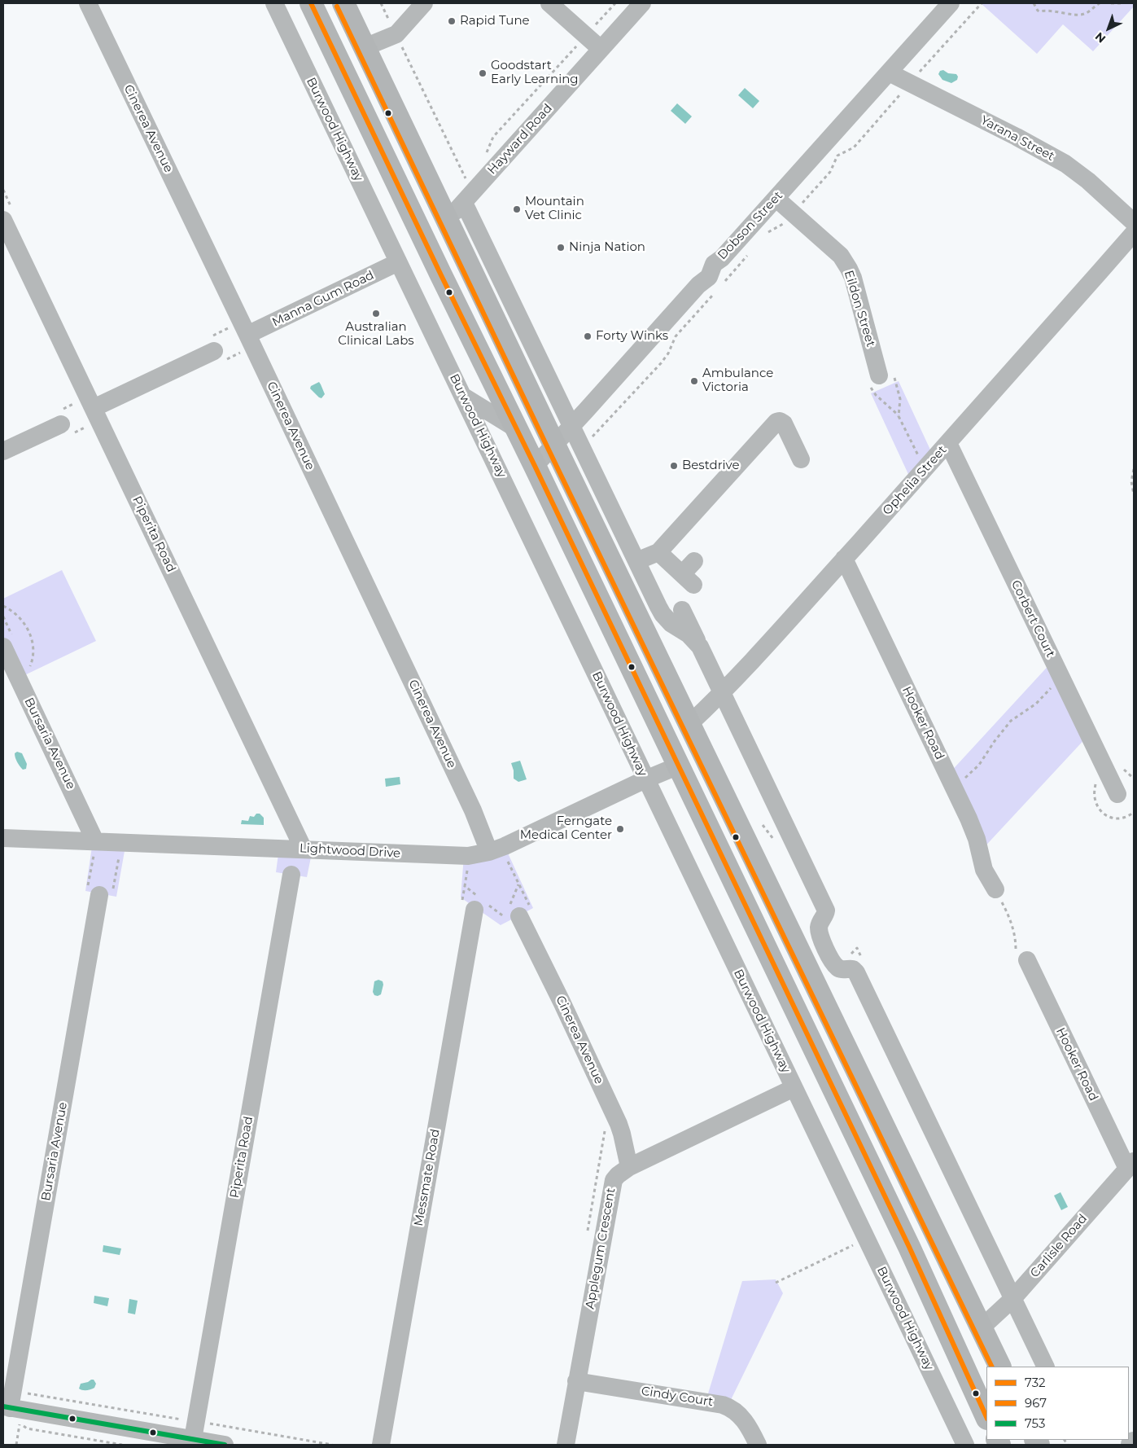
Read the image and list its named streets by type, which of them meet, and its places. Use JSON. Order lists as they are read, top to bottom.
{
  "streets": {
    "street": [
      "Cinerea Avenue",
      "Burwood Highway",
      "Yarana Street",
      "Hayward Road",
      "Dobson Street",
      "Manna Gum Road",
      "Eildon Street",
      "Ophelia Street",
      "Piperita Road",
      "Corbert Court",
      "Hooker Road",
      "Bursaria Avenue",
      "Lightwood Drive",
      "Messmate Road",
      "Carlisle Road",
      "Applegum Crescent",
      "Cindy Court"
    ]
  },
  "crossings": [
    ["Cinerea Avenue", "Manna Gum Road"],
    ["Cinerea Avenue", "Lightwood Drive"],
    ["Cinerea Avenue", "Applegum Crescent"],
    ["Burwood Highway", "Manna Gum Road"],
    ["Burwood Highway", "Lightwood Drive"],
    ["Burwood Highway", "Applegum Crescent"],
    ["Yarana Street", "Dobson Street"],
    ["Dobson Street", "Eildon Street"],
    ["Ophelia Street", "Corbert Court"],
    ["Ophelia Street", "Hooker Road"],
    ["Piperita Road", "Lightwood Drive"],
    ["Hooker Road", "Carlisle Road"],
    ["Bursaria Avenue", "Lightwood Drive"],
    ["Applegum Crescent", "Cindy Court"]
  ],
  "places": [
    "Rapid Tune",
    "Goodstart Early Learning",
    "Mountain Vet Clinic",
    "Ninja Nation",
    "Australian Clinical Labs",
    "Forty Winks",
    "Ambulance Victoria",
    "Bestdrive",
    "Ferngate Medical Center"
  ],
  "lines": ["transit line 732", "transit line 967", "transit line 753"],
  "legend": ["732", "967", "753"],
  "north": "bottom left"
}
